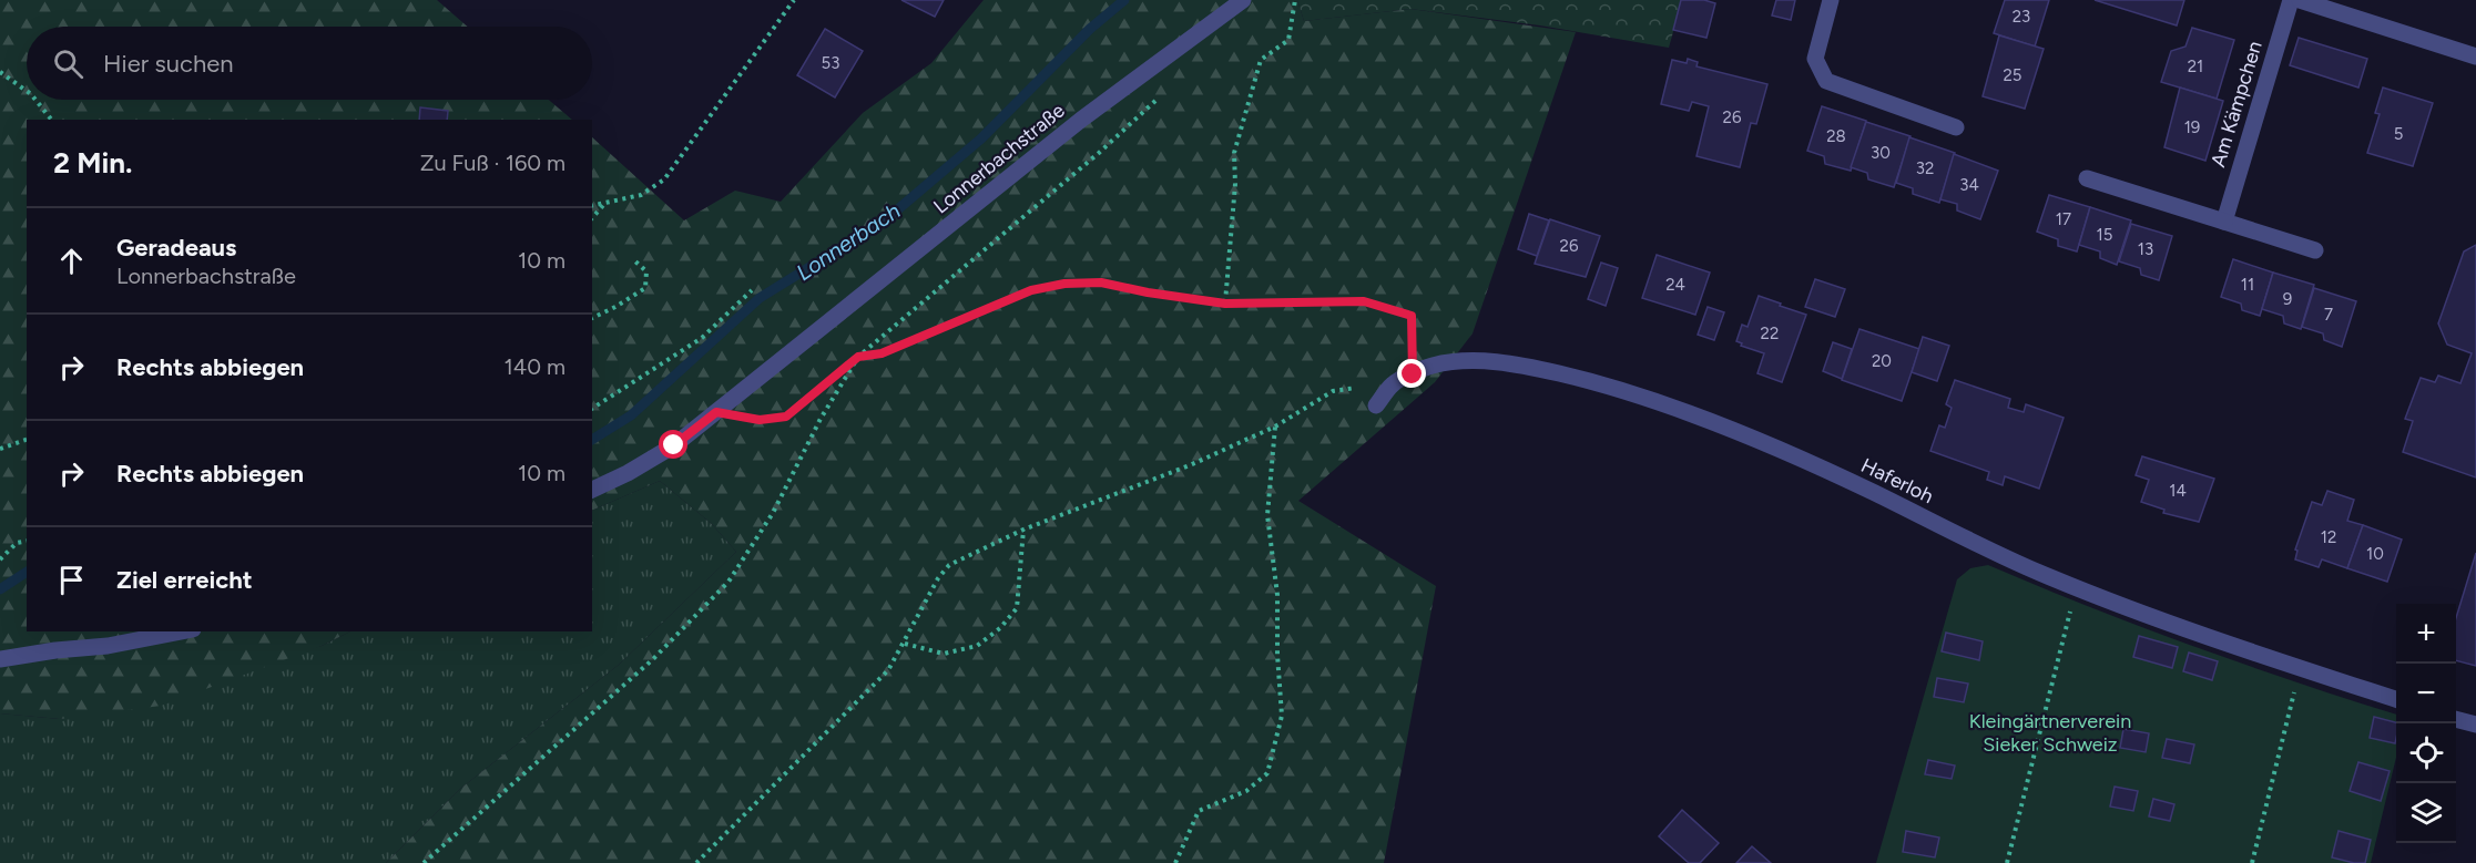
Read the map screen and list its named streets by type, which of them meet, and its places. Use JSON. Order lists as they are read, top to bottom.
{
  "streets": {
    "street": ["Am Kämpchen", "Lonnerbachstraße", "Haferloh"]
  },
  "water": ["Lonnerbach"],
  "parks": ["Kleingärtnerverein Sieker Schweiz"],
  "house_numbers": [
    "23",
    "53",
    "21",
    "25",
    "26",
    "19",
    "5",
    "28",
    "30",
    "32",
    "34",
    "17",
    "15",
    "26",
    "13",
    "24",
    "11",
    "9",
    "7",
    "22",
    "20",
    "14",
    "12",
    "10"
  ],
  "page": {
    "search": "Hier suchen",
    "heading": ["2 Min.", "Zu Fuß · 160 m"],
    "list": [
      ["Geradeaus", "Lonnerbachstraße", "10 m"],
      ["Rechts abbiegen", "140 m"],
      ["Rechts abbiegen", "10 m"],
      "Ziel erreicht"
    ],
    "map_buttons": ["+", "−"]
  }
}
